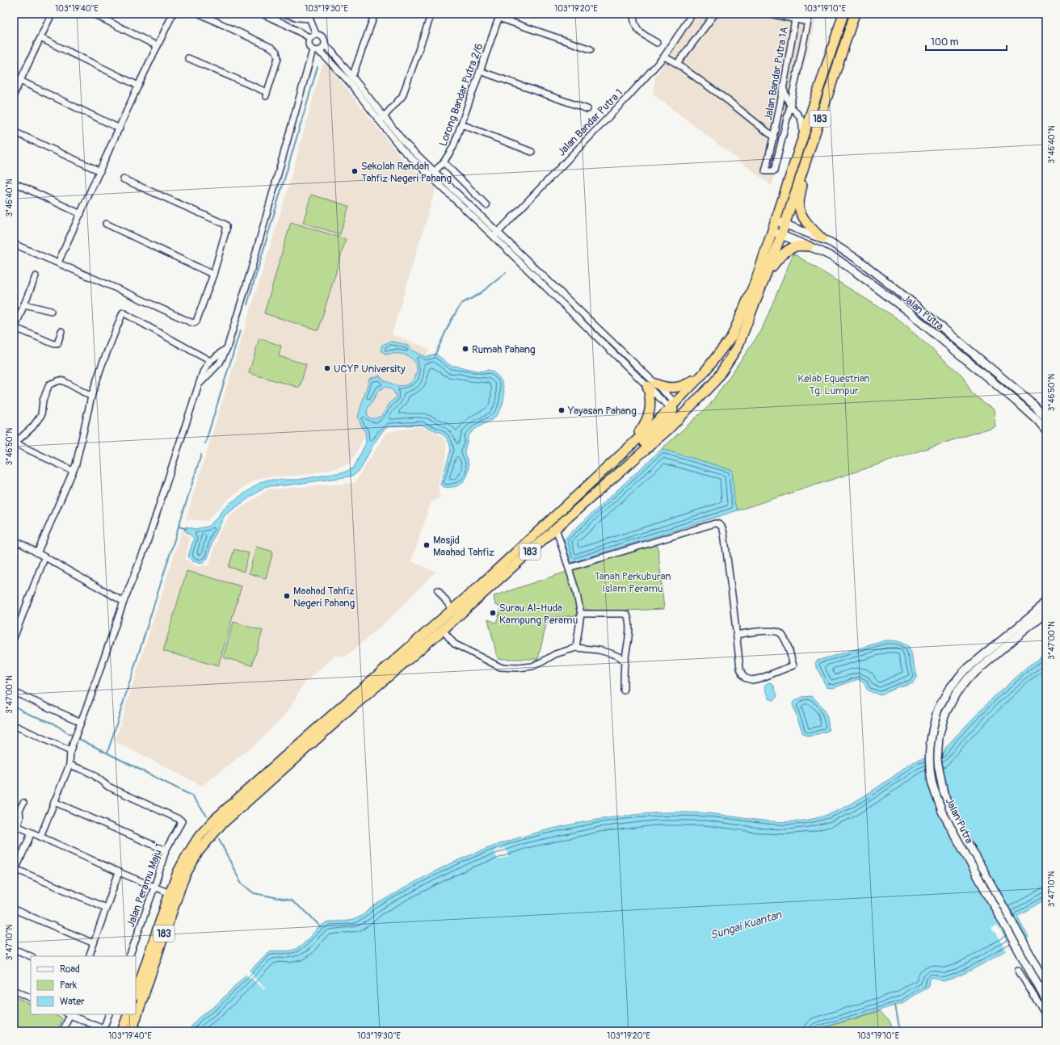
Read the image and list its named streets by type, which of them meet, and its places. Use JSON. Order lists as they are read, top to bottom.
{
  "streets": {
    "highway": ["183"],
    "main road": ["Jalan Putra"],
    "street": [
      "Jalan Bandar Putra 1A",
      "Lorong Bandar Putra 2/6",
      "Jalan Bandar Putra 1",
      "Jalan Peramu Maju 1"
    ]
  },
  "crossings": [
    ["Jalan Bandar Putra 1A", "Jalan Bandar Putra 1"],
    ["183", "Jalan Putra"]
  ],
  "water": ["Sungai Kuantan"],
  "parks": ["Kelab Equestrian Tg. Lumpur", "Tanah Perkuburan Islam Peramu"],
  "places": [
    "Sekolah Rendah Tahfiz Negeri Pahang",
    "Rumah Pahang",
    "UCYP University",
    "Yayasan Pahang",
    "Masjid Maahad Tahfiz",
    "Maahad Tahfiz Negeri Pahang",
    "Surau Al-Huda Kampung Peramu"
  ],
  "legend": ["Road", "Park", "Water"],
  "scale_bar": "100 m",
  "coordinates": [
    "103°19'40\"E",
    "103°19'30\"E",
    "103°19'20\"E",
    "103°19'10\"E",
    "3°46'40\"N",
    "3°46'50\"N",
    "3°47'00\"N",
    "3°47'10\"N"
  ]
}
